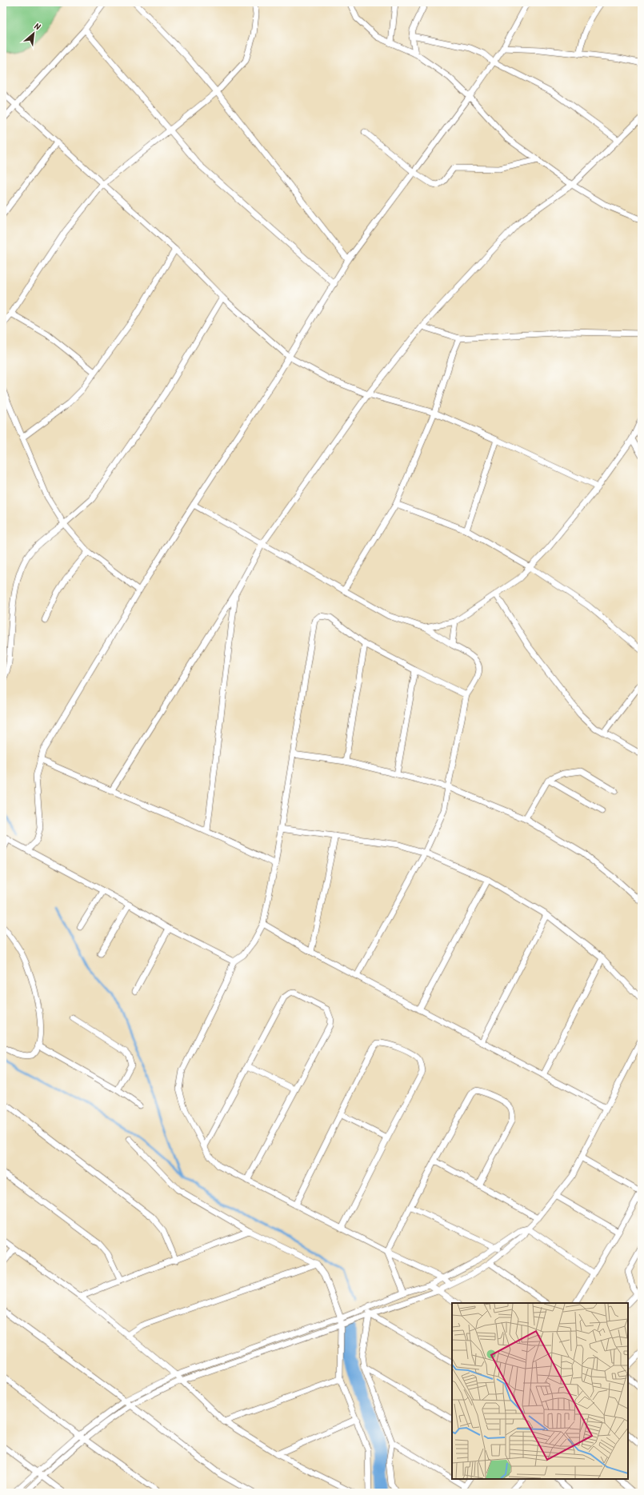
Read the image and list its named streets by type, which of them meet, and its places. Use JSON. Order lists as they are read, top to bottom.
{
  "north": "top right"
}
